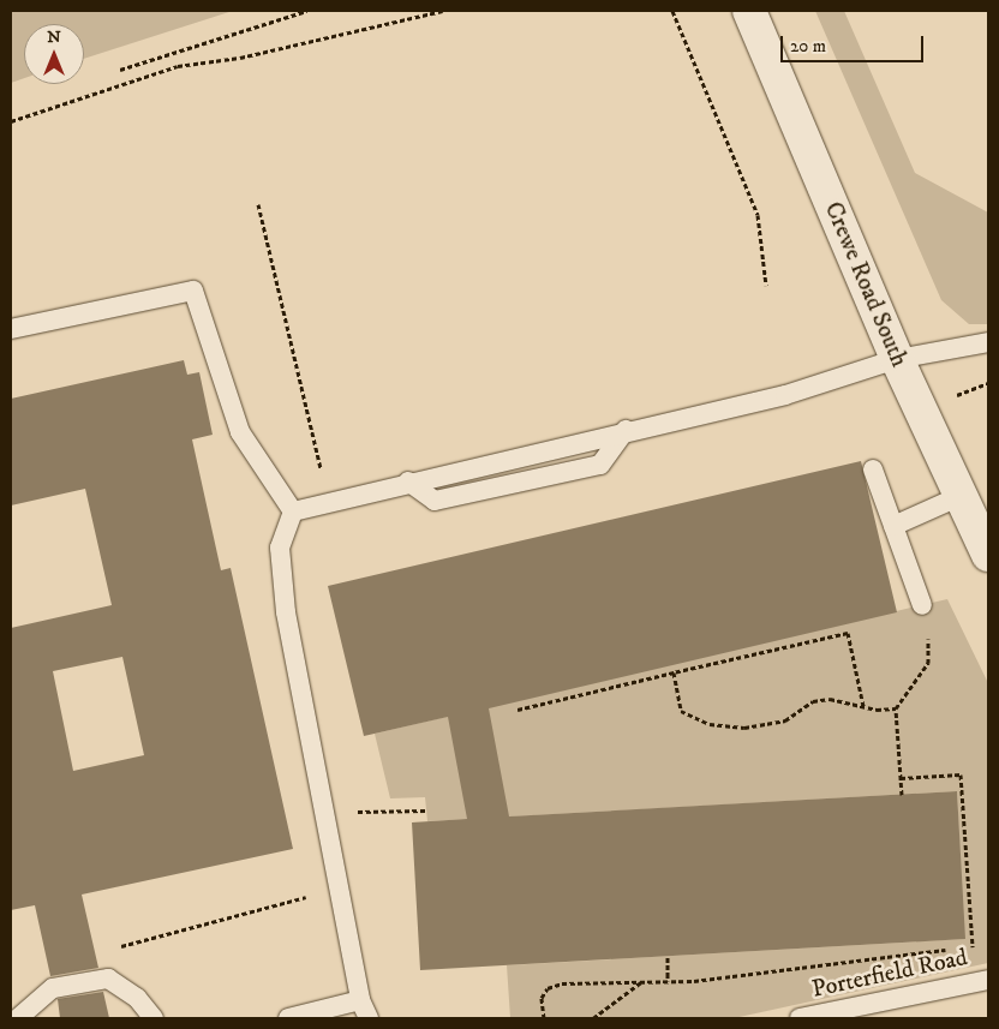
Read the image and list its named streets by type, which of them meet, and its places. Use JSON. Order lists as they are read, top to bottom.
{
  "streets": {
    "street": ["Crewe Road South"],
    "lane": ["Porterfield Road"]
  },
  "scale_bar": "20 m",
  "north": "top"
}
